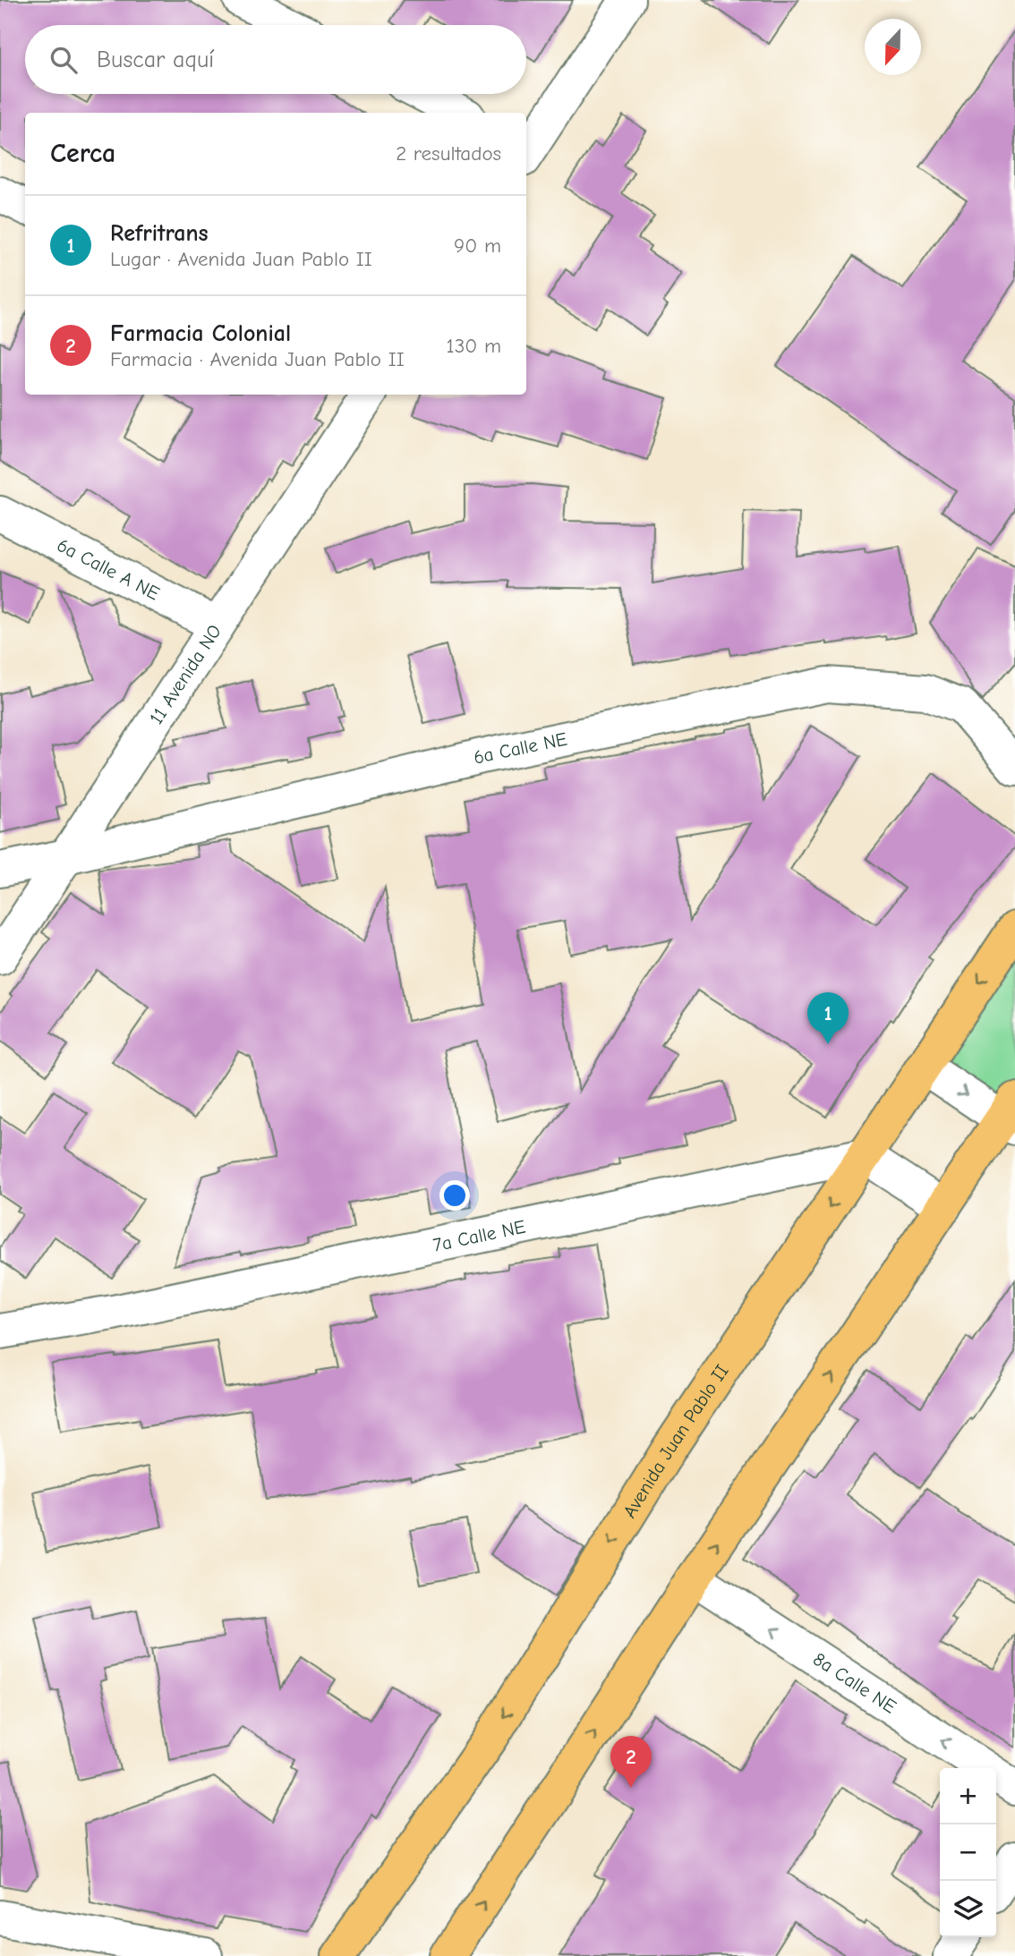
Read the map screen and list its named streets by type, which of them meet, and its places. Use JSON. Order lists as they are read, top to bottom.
{
  "streets": {
    "highway": ["Avenida Juan Pablo II"],
    "street": [
      "6a Calle A NE",
      "11 Avenida NO",
      "6a Calle NE",
      "7a Calle NE",
      "8a Calle NE"
    ]
  },
  "crossings": [
    ["6a Calle A NE", "11 Avenida NO"],
    ["11 Avenida NO", "6a Calle NE"],
    ["7a Calle NE", "Avenida Juan Pablo II"]
  ],
  "one_way": ["8a Calle NE"],
  "north": "bottom",
  "page": {
    "search": "Buscar aquí",
    "heading": ["Cerca", "2 resultados"],
    "list": [
      {
        "mark": "1",
        "name": "Refritrans",
        "note": "Lugar · Avenida Juan Pablo II",
        "value": "90 m"
      },
      {
        "mark": "2",
        "name": "Farmacia Colonial",
        "note": "Farmacia · Avenida Juan Pablo II",
        "value": "130 m"
      }
    ],
    "pins": ["1", "2"],
    "map_buttons": ["+", "−"]
  }
}
